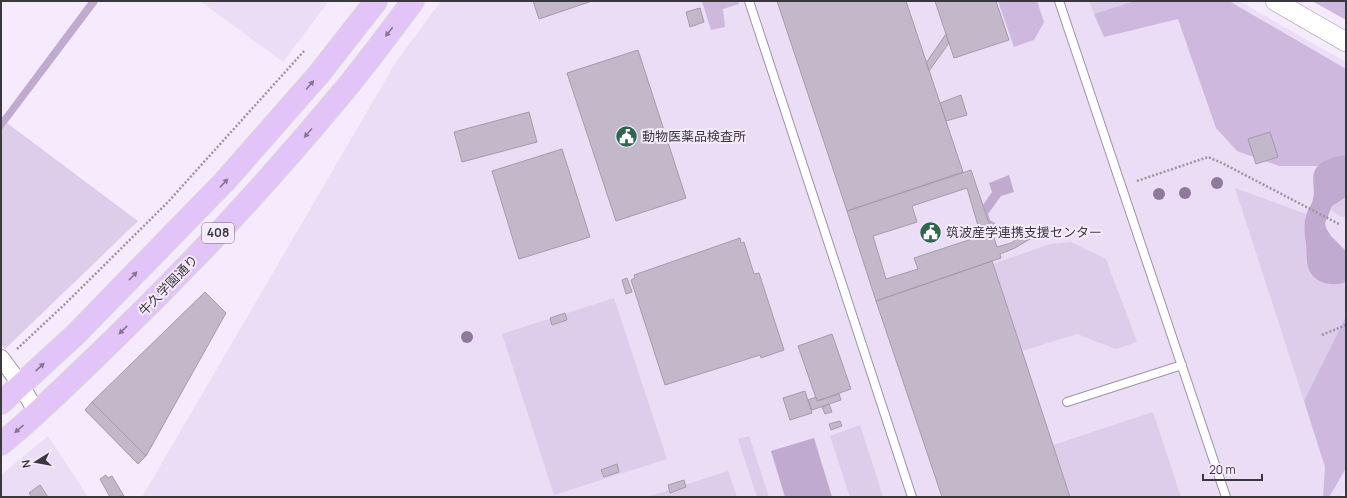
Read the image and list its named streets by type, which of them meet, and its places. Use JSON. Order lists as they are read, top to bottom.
{
  "streets": {
    "highway": ["408", "牛久学園通り"]
  },
  "places": {
    "public building": ["動物医薬品検査所", "筑波産学連携支援センター"]
  },
  "scale_bar": "20 m",
  "north": "left"
}
